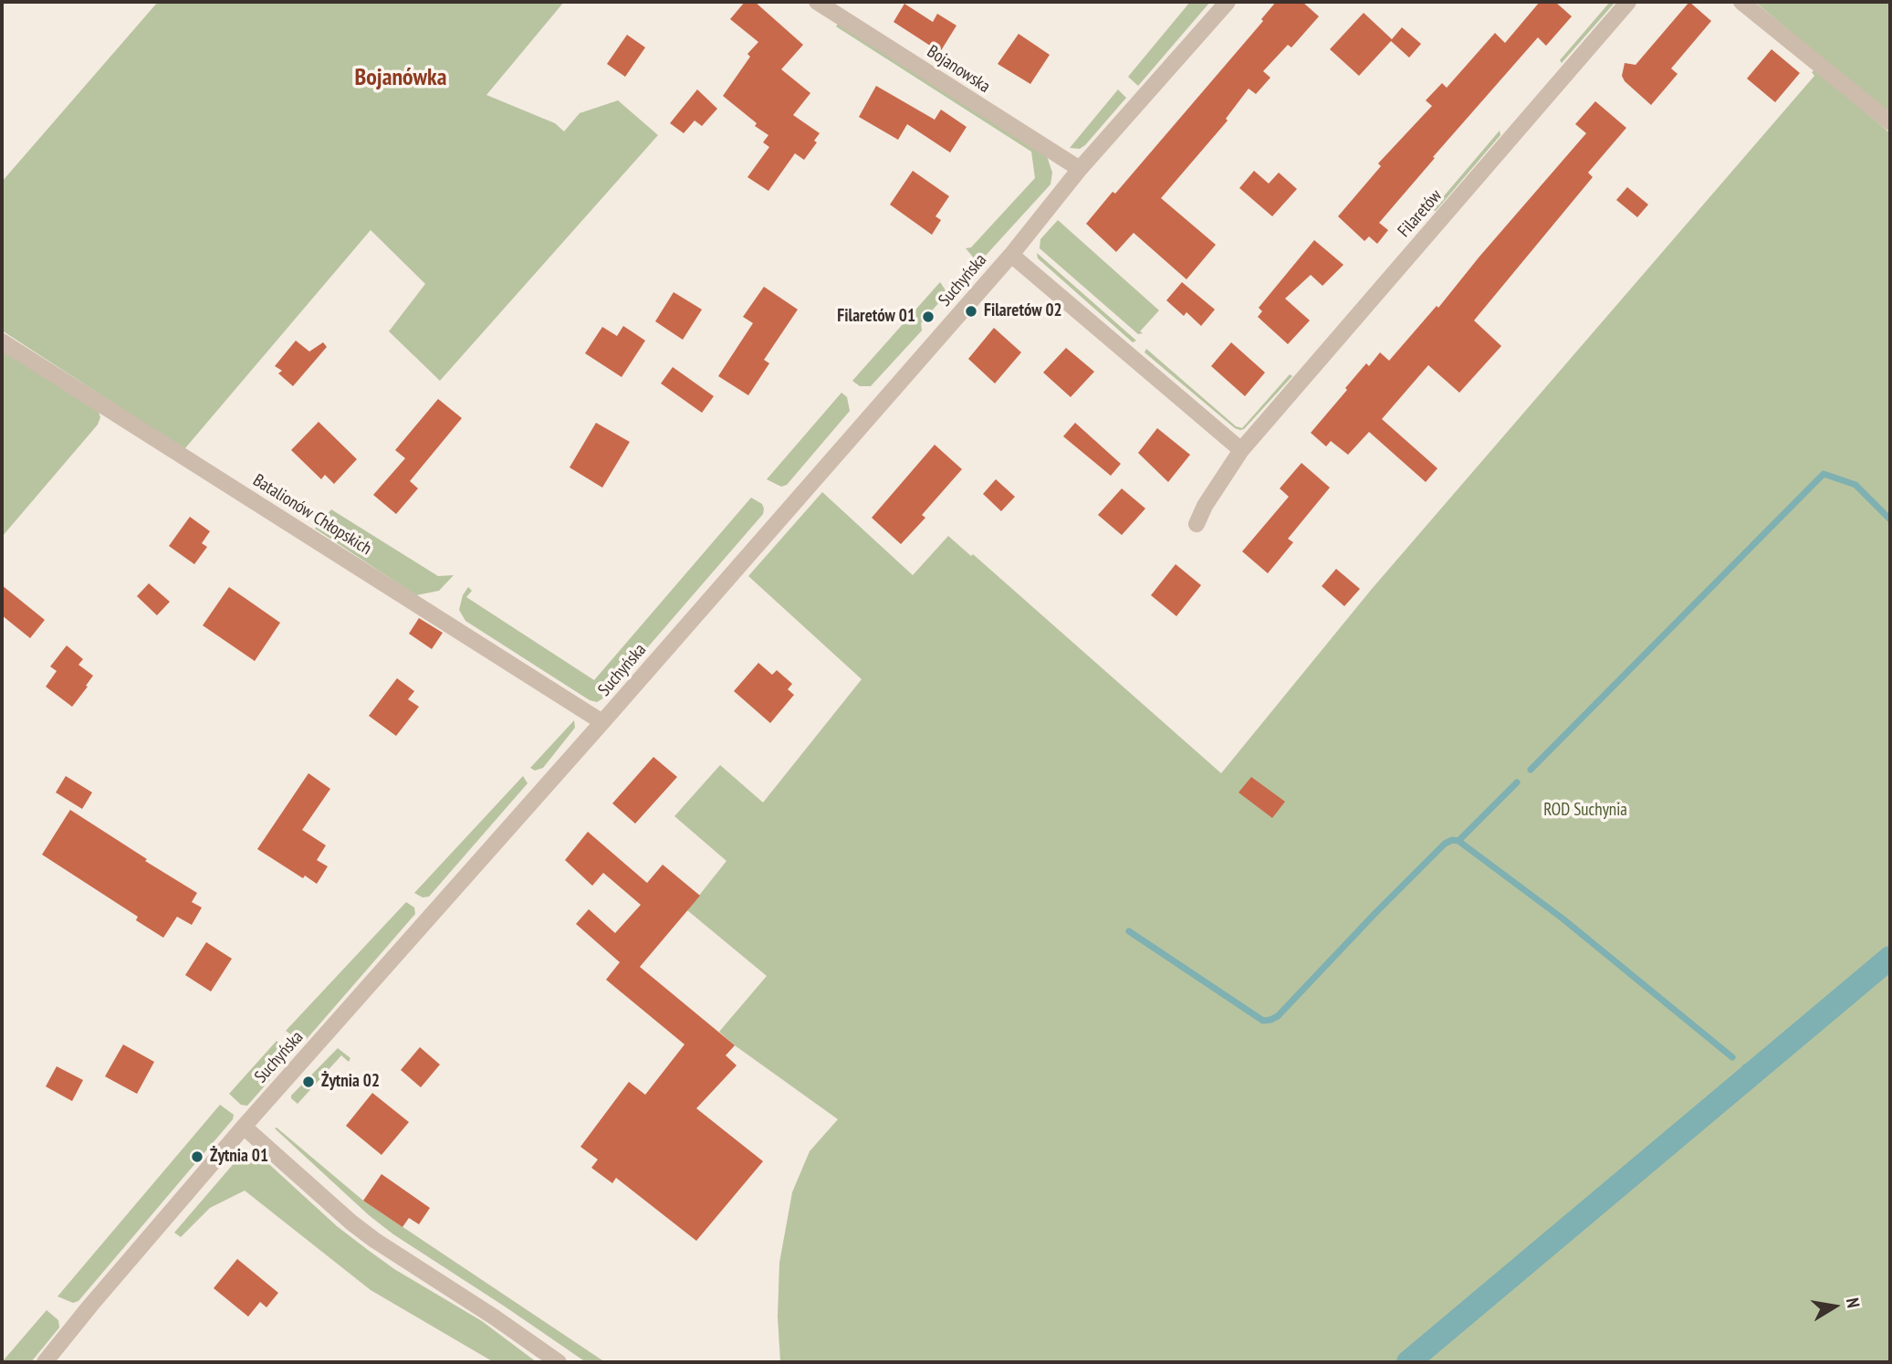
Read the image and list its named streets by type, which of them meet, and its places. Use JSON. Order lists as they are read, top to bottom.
{
  "streets": {
    "street": [
      "Bojanowska",
      "Filaretów",
      "Suchyńska",
      "Batalionów Chłopskich"
    ]
  },
  "crossings": [
    ["Bojanowska", "Suchyńska"],
    ["Suchyńska", "Batalionów Chłopskich"]
  ],
  "districts": ["Bojanówka"],
  "parks": ["ROD Suchynia"],
  "places": [
    "Filaretów 02",
    "Filaretów 01",
    "Żytnia 02",
    "Żytnia 01"
  ],
  "north": "right"
}
